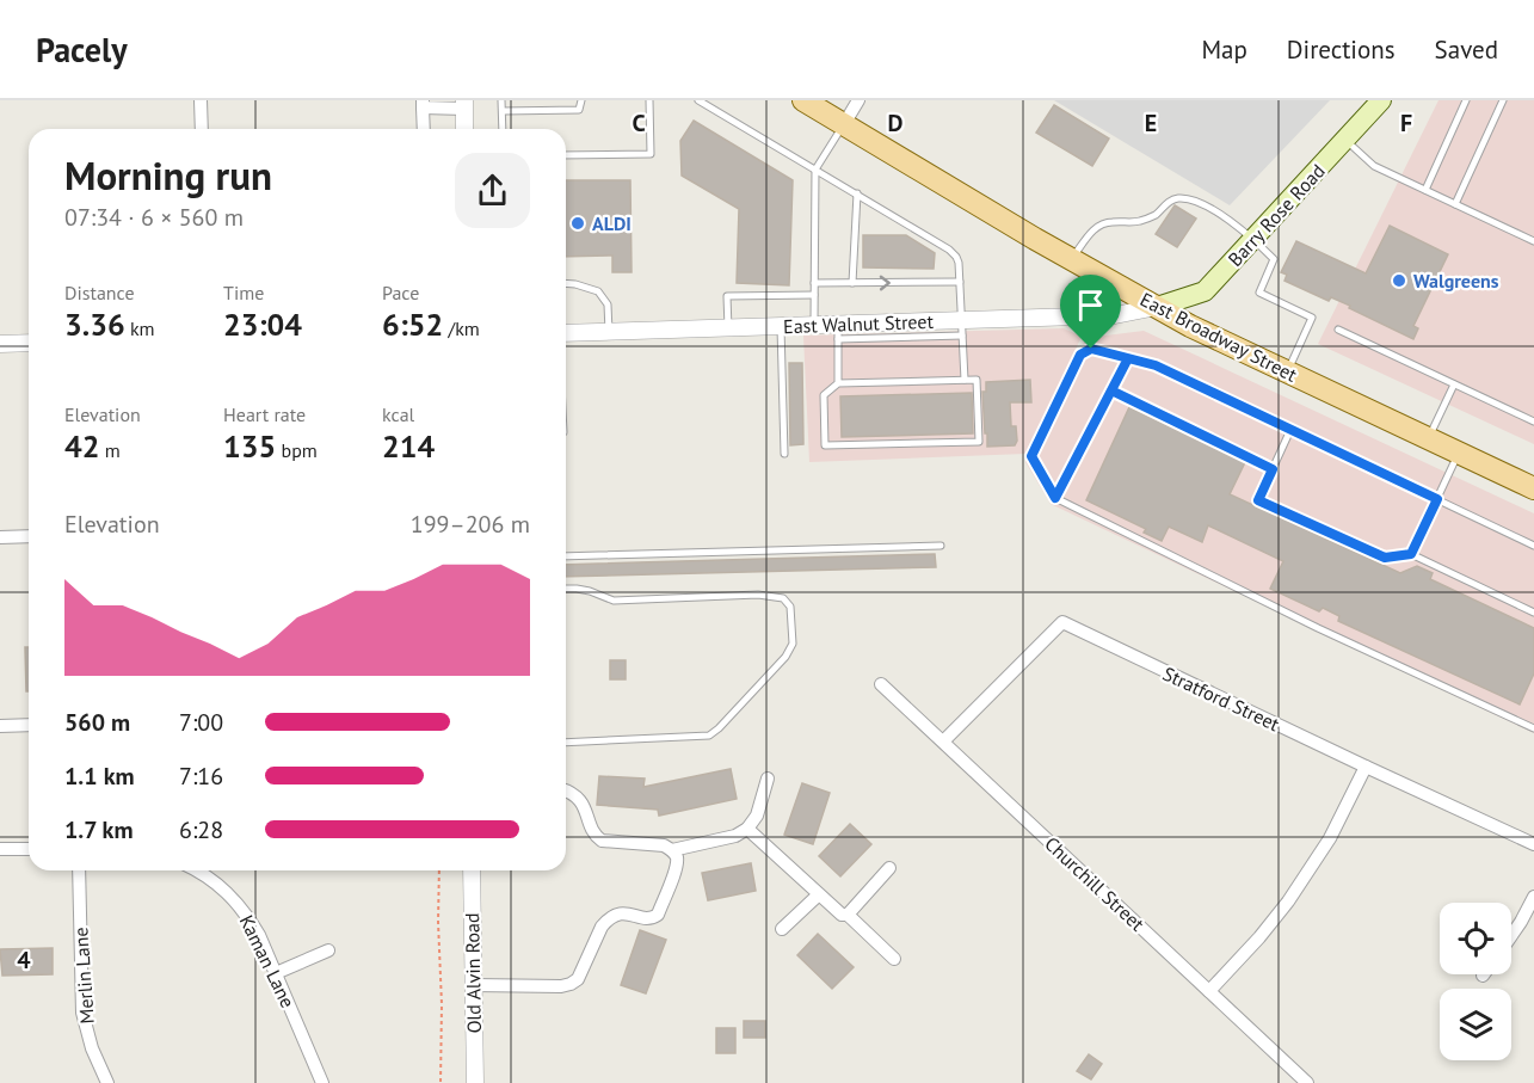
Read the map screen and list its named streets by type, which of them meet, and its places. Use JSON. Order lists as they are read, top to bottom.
{
  "streets": {
    "main road": ["Barry Rose Road", "East Broadway Street"],
    "street": [
      "East Walnut Street",
      "Stratford Street",
      "Churchill Street",
      "Kaman Lane",
      "Old Alvin Road",
      "Merlin Lane"
    ]
  },
  "crossings": [
    ["Barry Rose Road", "East Walnut Street"],
    ["Barry Rose Road", "East Broadway Street"],
    ["East Walnut Street", "East Broadway Street"],
    ["Stratford Street", "Churchill Street"]
  ],
  "places": ["ALDI", "Walgreens"],
  "page": {
    "header": "Pacely",
    "nav": ["Map", "Directions", "Saved"],
    "heading": ["Morning run", "07:34 · 6 × 560 m"],
    "stats": [
      ["Distance", "3.36 km"],
      ["Time", "23:04"],
      ["Pace", "6:52 /km"],
      ["Elevation", "42 m"],
      ["Heart rate", "135 bpm"],
      ["kcal", "214"]
    ],
    "chart": ["Elevation", "199–206 m"],
    "list": [
      {
        "name": "560 m",
        "note": "7:00"
      },
      {
        "name": "1.1 km",
        "note": "7:16"
      },
      {
        "name": "1.7 km",
        "note": "6:28"
      }
    ]
  },
  "grid": {
    "columns": [
      "C",
      "D",
      "E",
      "F"
    ],
    "rows": ["4"]
  }
}
